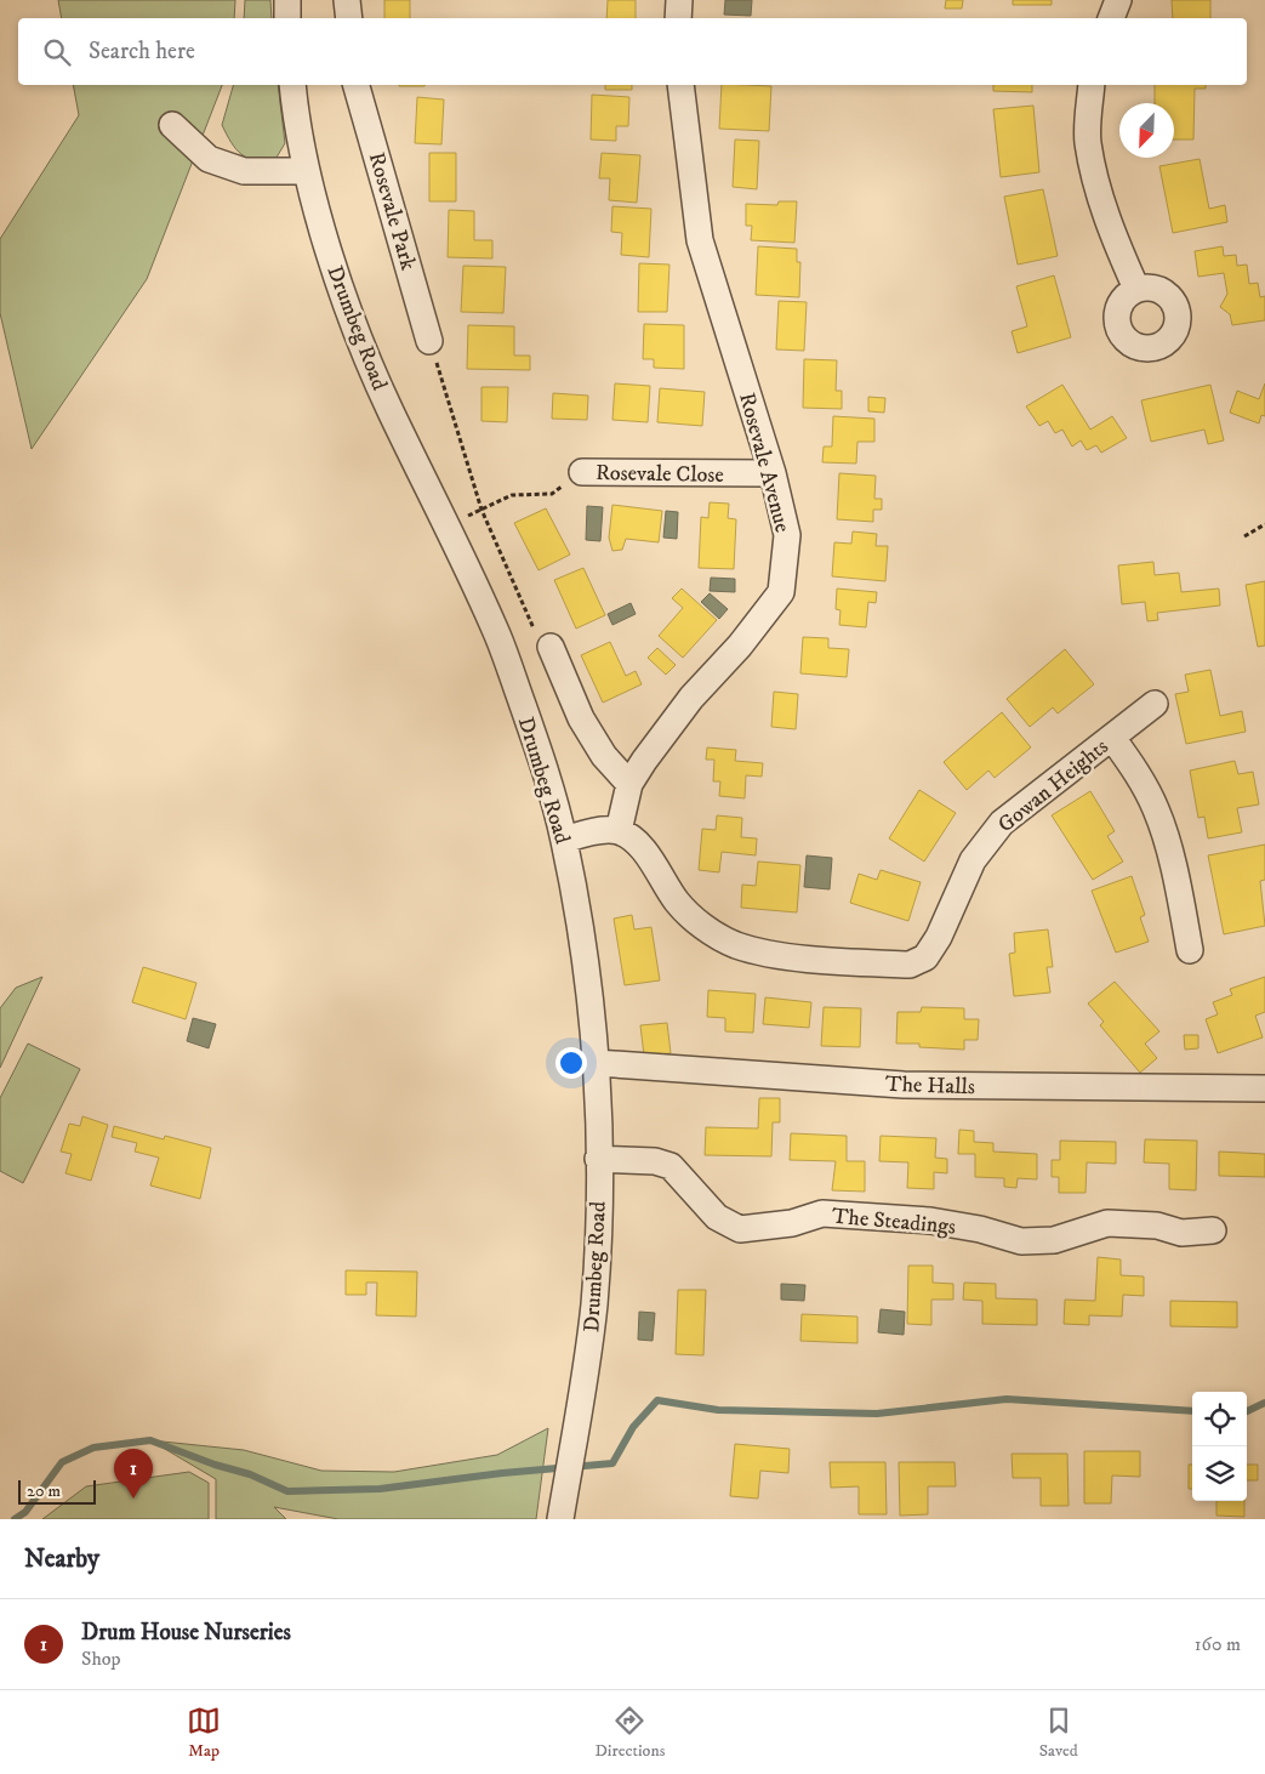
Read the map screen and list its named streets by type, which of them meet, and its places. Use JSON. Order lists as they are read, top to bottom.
{
  "streets": {
    "street": [
      "Rosevale Park",
      "Drumbeg Road",
      "Rosevale Avenue",
      "Rosevale Close",
      "Gowan Heights",
      "The Halls",
      "The Steadings"
    ]
  },
  "crossings": [
    ["Drumbeg Road", "The Halls"],
    ["Drumbeg Road", "The Steadings"],
    ["Rosevale Avenue", "Rosevale Close"],
    ["Rosevale Avenue", "Gowan Heights"]
  ],
  "scale_bar": "20 m",
  "north": "bottom left",
  "page": {
    "search": "Search here",
    "pins": "1",
    "scale": "20 m",
    "heading": "Nearby",
    "list": [
      {
        "mark": "1",
        "name": "Drum House Nurseries",
        "note": "Shop",
        "value": "160 m"
      }
    ],
    "nav": ["Map", "Directions", "Saved"]
  }
}
